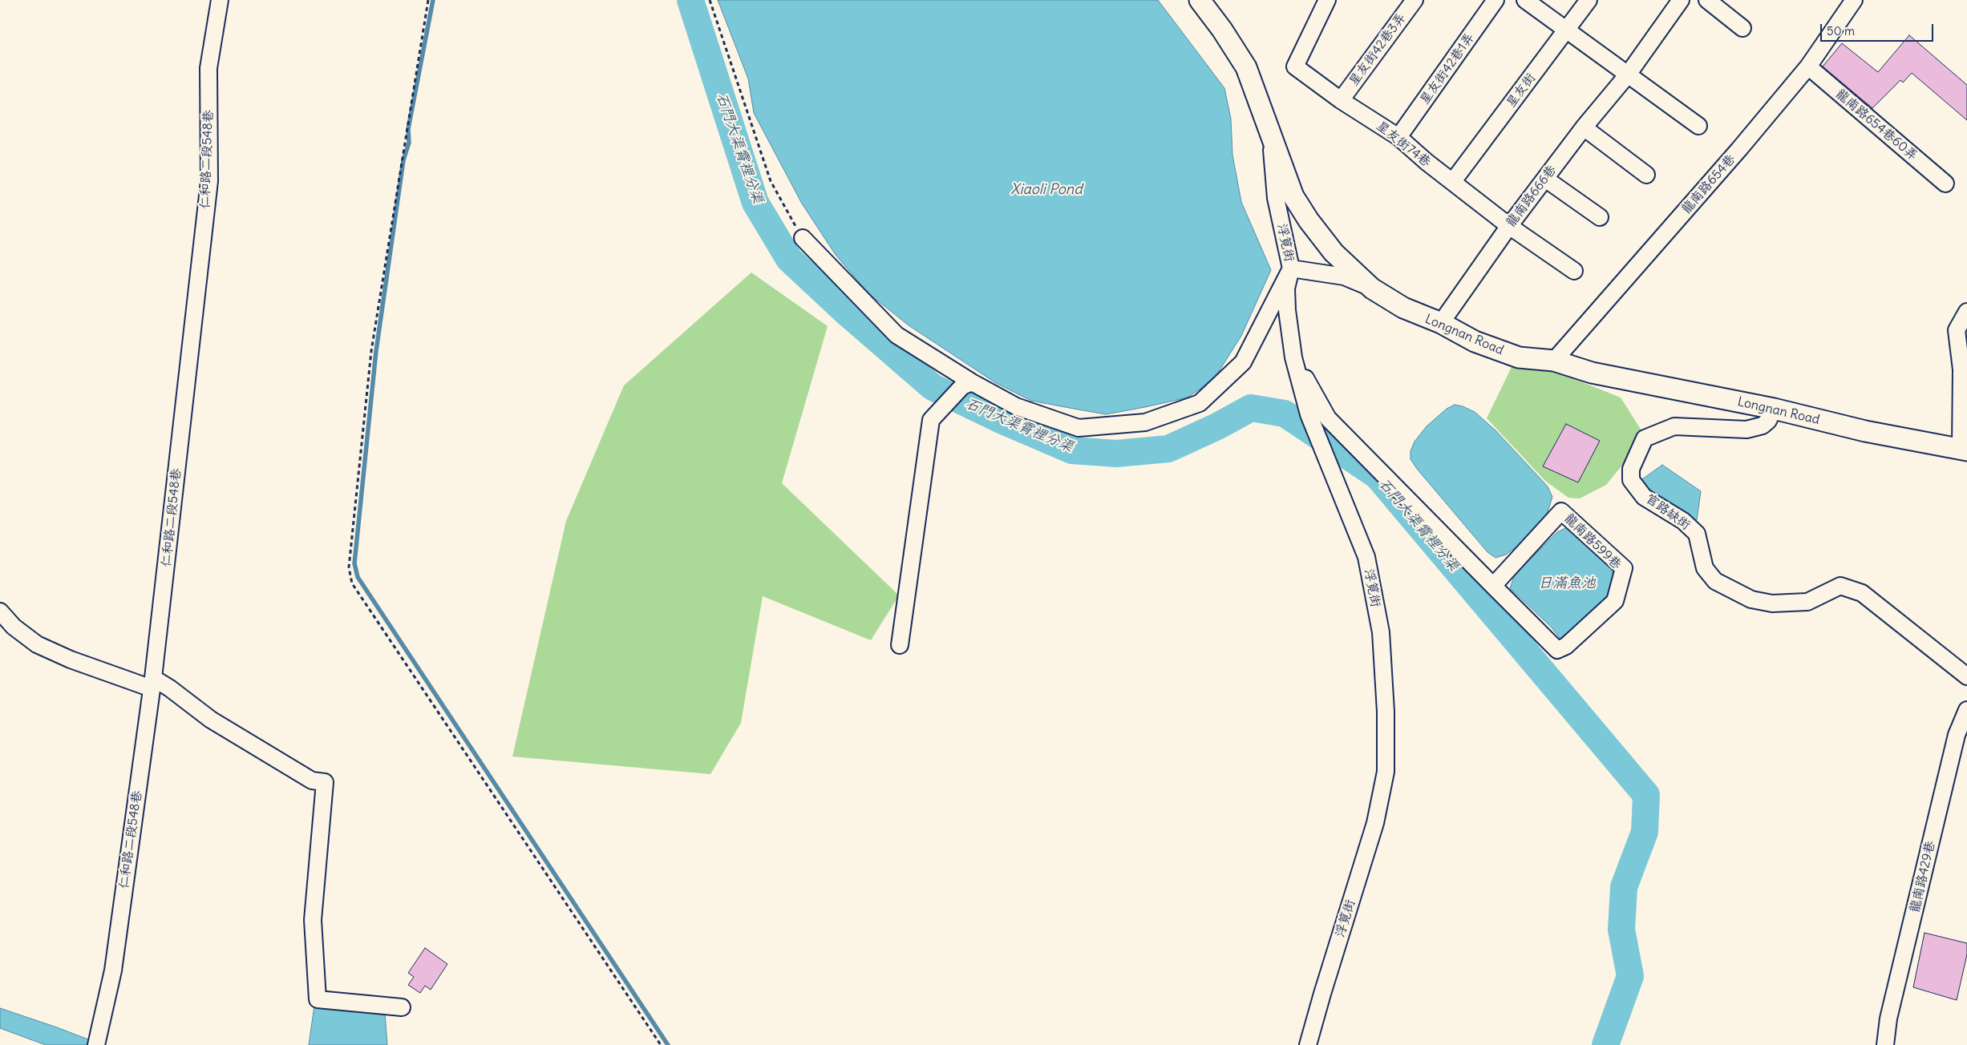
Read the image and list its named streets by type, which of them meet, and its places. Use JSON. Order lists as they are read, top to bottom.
{
  "streets": {
    "main road": ["Longnan Road"],
    "street": [
      "星友街42巷3弄",
      "星友街42巷1弄",
      "星友街",
      "龍南路654巷60弄",
      "星友街74巷",
      "仁和路二段548巷",
      "龍南路654巷",
      "龍南路666巷",
      "浮筧街",
      "官路缺街",
      "龍南路599巷",
      "龍南路429巷"
    ]
  },
  "crossings": [
    ["星友街42巷3弄", "星友街74巷"],
    ["星友街42巷1弄", "星友街74巷"],
    ["星友街", "星友街74巷"],
    ["龍南路654巷60弄", "龍南路654巷"],
    ["星友街74巷", "龍南路666巷"],
    ["龍南路654巷", "Longnan Road"],
    ["龍南路666巷", "Longnan Road"],
    ["浮筧街", "Longnan Road"],
    ["浮筧街", "龍南路599巷"],
    ["Longnan Road", "官路缺街"]
  ],
  "water": ["石門大渠霄裡分渠", "Xiaoli Pond", "日滿魚池"],
  "scale_bar": "50 m"
}
